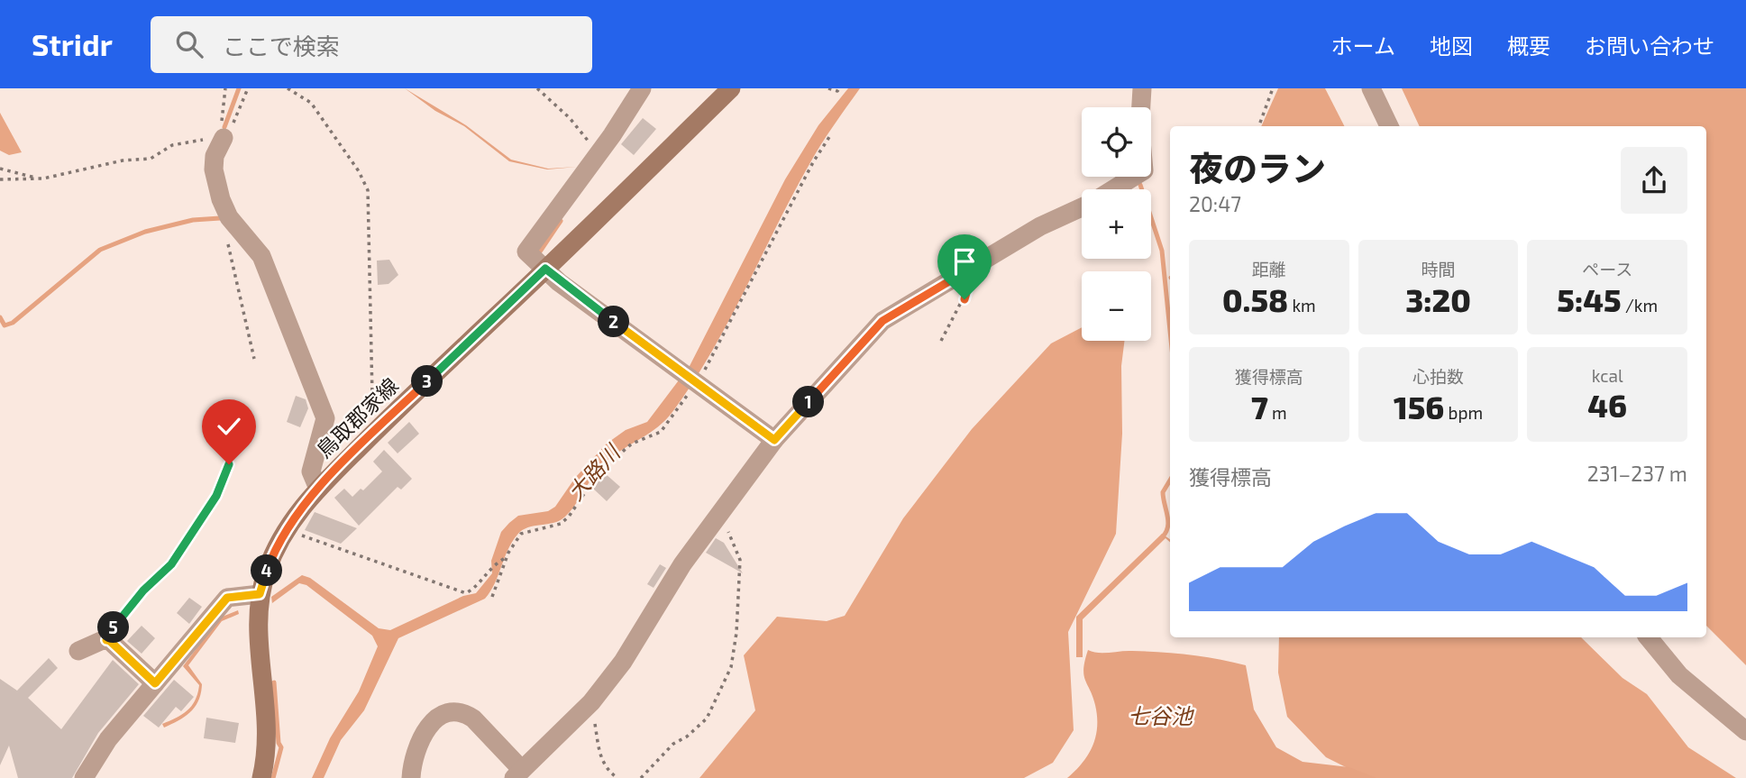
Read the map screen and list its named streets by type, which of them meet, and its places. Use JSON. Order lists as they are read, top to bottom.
{
  "streets": {
    "main road": ["鳥取郡家線"]
  },
  "water": ["大路川", "七谷池"],
  "page": {
    "header": "Stridr",
    "search": "ここで検索",
    "nav": [
      "ホーム",
      "地図",
      "概要",
      "お問い合わせ"
    ],
    "map_buttons": ["+", "−"],
    "heading": ["夜のラン", "20:47"],
    "stats": [
      ["距離", "0.58 km"],
      ["時間", "3:20"],
      ["ペース", "5:45 /km"],
      ["獲得標高", "7 m"],
      ["心拍数", "156 bpm"],
      ["kcal", "46"]
    ],
    "pins": [
      "2",
      "3",
      "1",
      "4",
      "5"
    ],
    "chart": ["獲得標高", "231–237 m"]
  }
}
